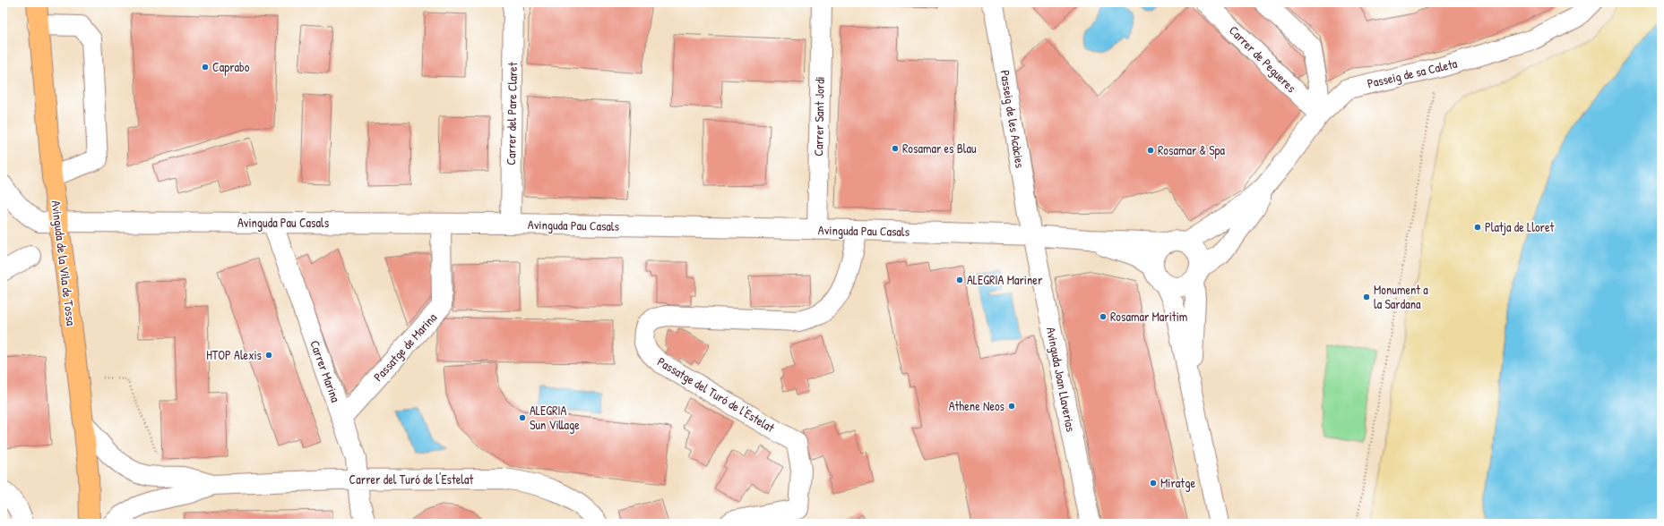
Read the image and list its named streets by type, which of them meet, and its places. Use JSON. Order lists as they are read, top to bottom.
{
  "streets": {
    "main road": ["Avinguda de la Vila de Tossa"],
    "street": [
      "Carrer de Pegueres",
      "Passeig de sa Caleta",
      "Carrer del Pare Claret",
      "Carrer Sant Jordi",
      "Passeig de les Acàcies",
      "Avinguda Pau Casals",
      "Passatge de Marina",
      "Carrer Marina",
      "Avinguda Joan Llaverias",
      "Passatge del Turó de l'Estelat",
      "Carrer del Turó de l'Estelat"
    ]
  },
  "crossings": [
    ["Carrer de Pegueres", "Passeig de sa Caleta"],
    ["Passeig de sa Caleta", "Avinguda Pau Casals"],
    ["Carrer del Pare Claret", "Avinguda Pau Casals"],
    ["Carrer Sant Jordi", "Avinguda Pau Casals"],
    ["Passeig de les Acàcies", "Avinguda Pau Casals"],
    ["Passeig de les Acàcies", "Avinguda Joan Llaverias"],
    ["Avinguda Pau Casals", "Avinguda de la Vila de Tossa"],
    ["Avinguda Pau Casals", "Passatge de Marina"],
    ["Avinguda Pau Casals", "Carrer Marina"],
    ["Avinguda Pau Casals", "Avinguda Joan Llaverias"],
    ["Avinguda Pau Casals", "Passatge del Turó de l'Estelat"],
    ["Avinguda de la Vila de Tossa", "Carrer del Turó de l'Estelat"],
    ["Passatge de Marina", "Carrer Marina"],
    ["Carrer Marina", "Carrer del Turó de l'Estelat"]
  ],
  "places": [
    "Caprabo",
    "Rosamar es Blau",
    "Rosamar & Spa",
    "Platja de Lloret",
    "ALEGRIA Mariner",
    "Monument a la Sardana",
    "Rosamar Maritim",
    "HTOP Alexis",
    "Athene Neos",
    "ALEGRIA Sun Village",
    "Miratge"
  ]
}
